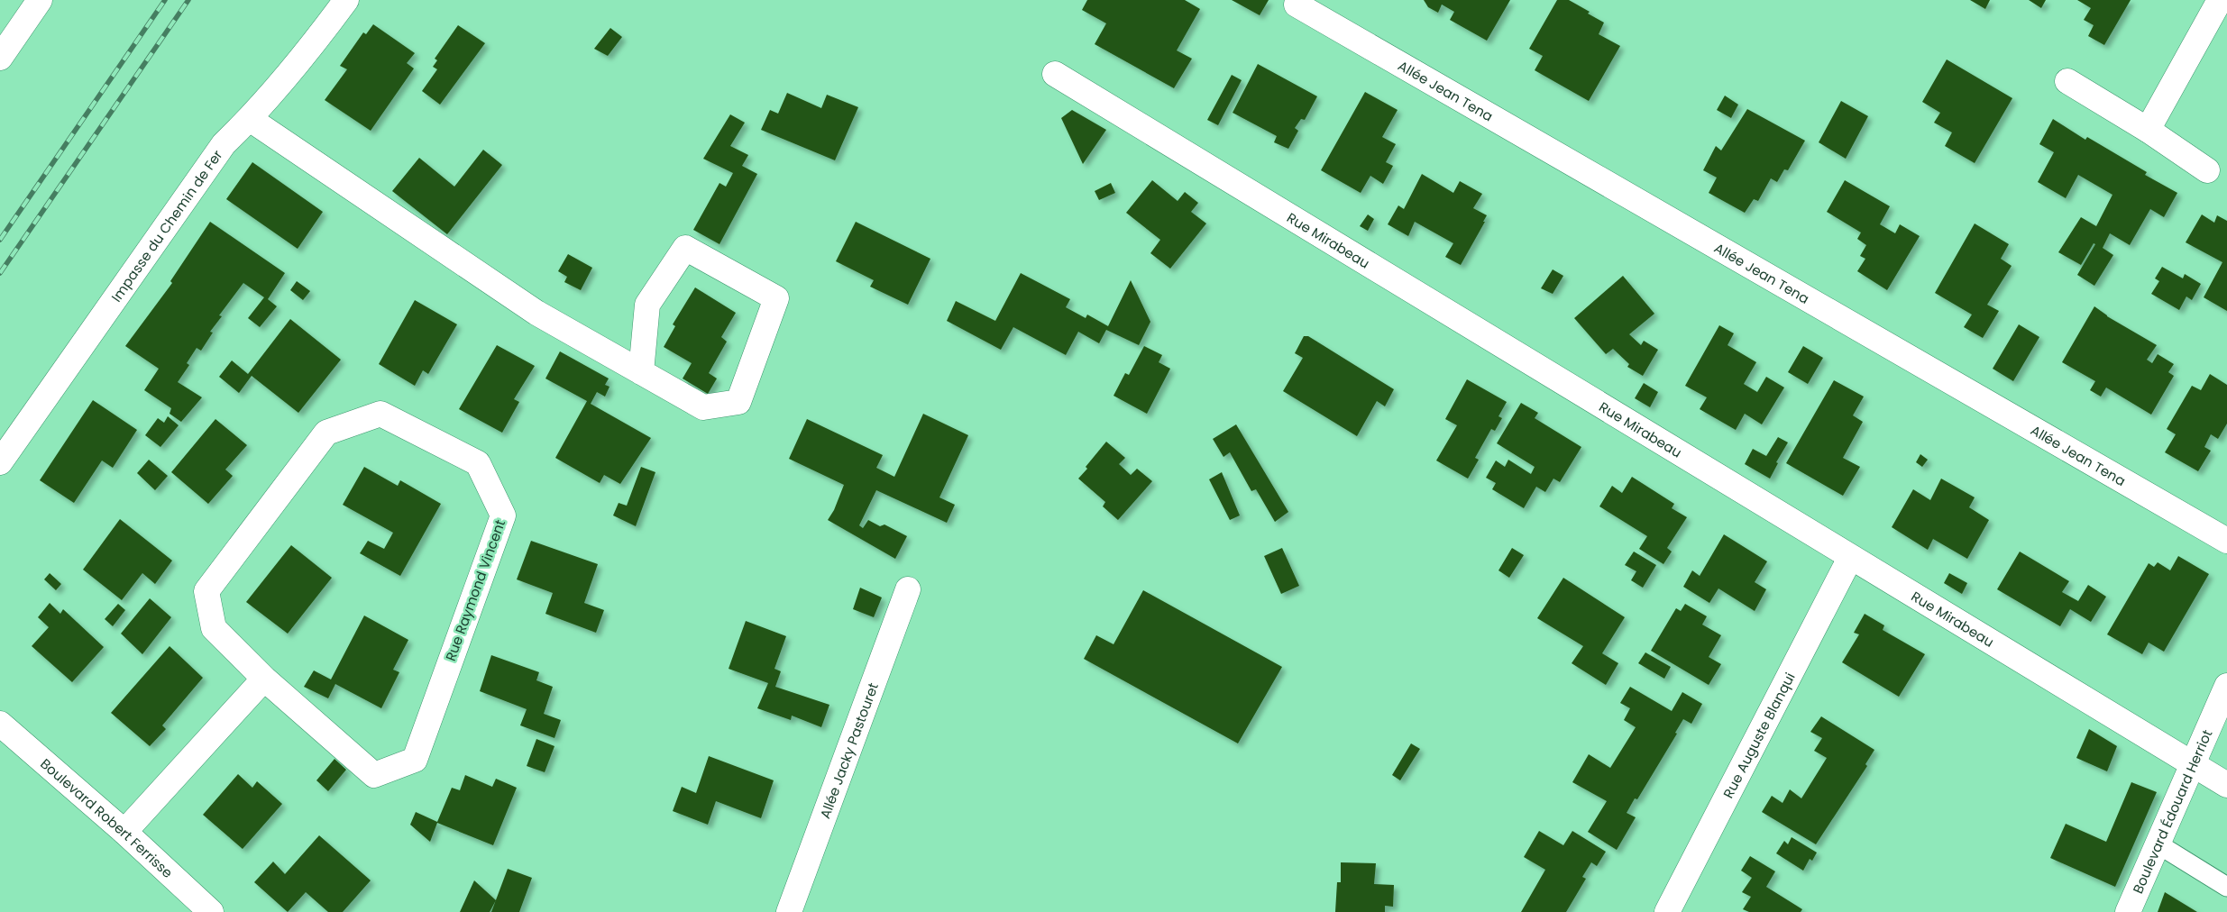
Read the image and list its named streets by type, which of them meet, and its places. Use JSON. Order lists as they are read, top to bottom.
{
  "streets": {
    "street": [
      "Allée Jean Tena",
      "Impasse du Chemin de Fer",
      "Rue Mirabeau",
      "Rue Raymond Vincent",
      "Rue Auguste Blanqui",
      "Allée Jacky Pastouret",
      "Boulevard Édouard Herriot",
      "Boulevard Robert Ferrisse"
    ]
  },
  "crossings": [
    ["Rue Mirabeau", "Rue Auguste Blanqui"],
    ["Rue Mirabeau", "Boulevard Édouard Herriot"]
  ]
}
